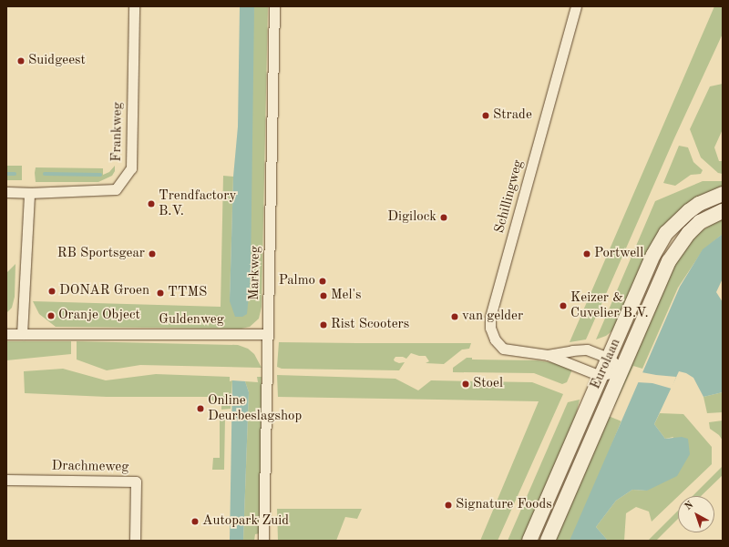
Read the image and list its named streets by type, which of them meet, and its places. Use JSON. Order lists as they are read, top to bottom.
{
  "streets": {
    "main road": ["Eurolaan"],
    "street": [
      "Frankweg",
      "Schillingweg",
      "Markweg",
      "Guldenweg",
      "Drachmeweg"
    ]
  },
  "crossings": [
    ["Schillingweg", "Eurolaan"],
    ["Markweg", "Guldenweg"]
  ],
  "places": [
    "Suidgeest",
    "Strade",
    "Trendfactory B.V.",
    "Digilock",
    "RB Sportsgear",
    "Portwell",
    "Palmo",
    "DONAR Groen",
    "TTMS",
    "Mel's",
    "Keizer & Cuvelier B.V.",
    "Oranje Object",
    "van gelder",
    "Rist Scooters",
    "Stoel",
    "Online Deurbeslagshop",
    "Signature Foods",
    "Autopark Zuid"
  ],
  "north": "top left"
}
